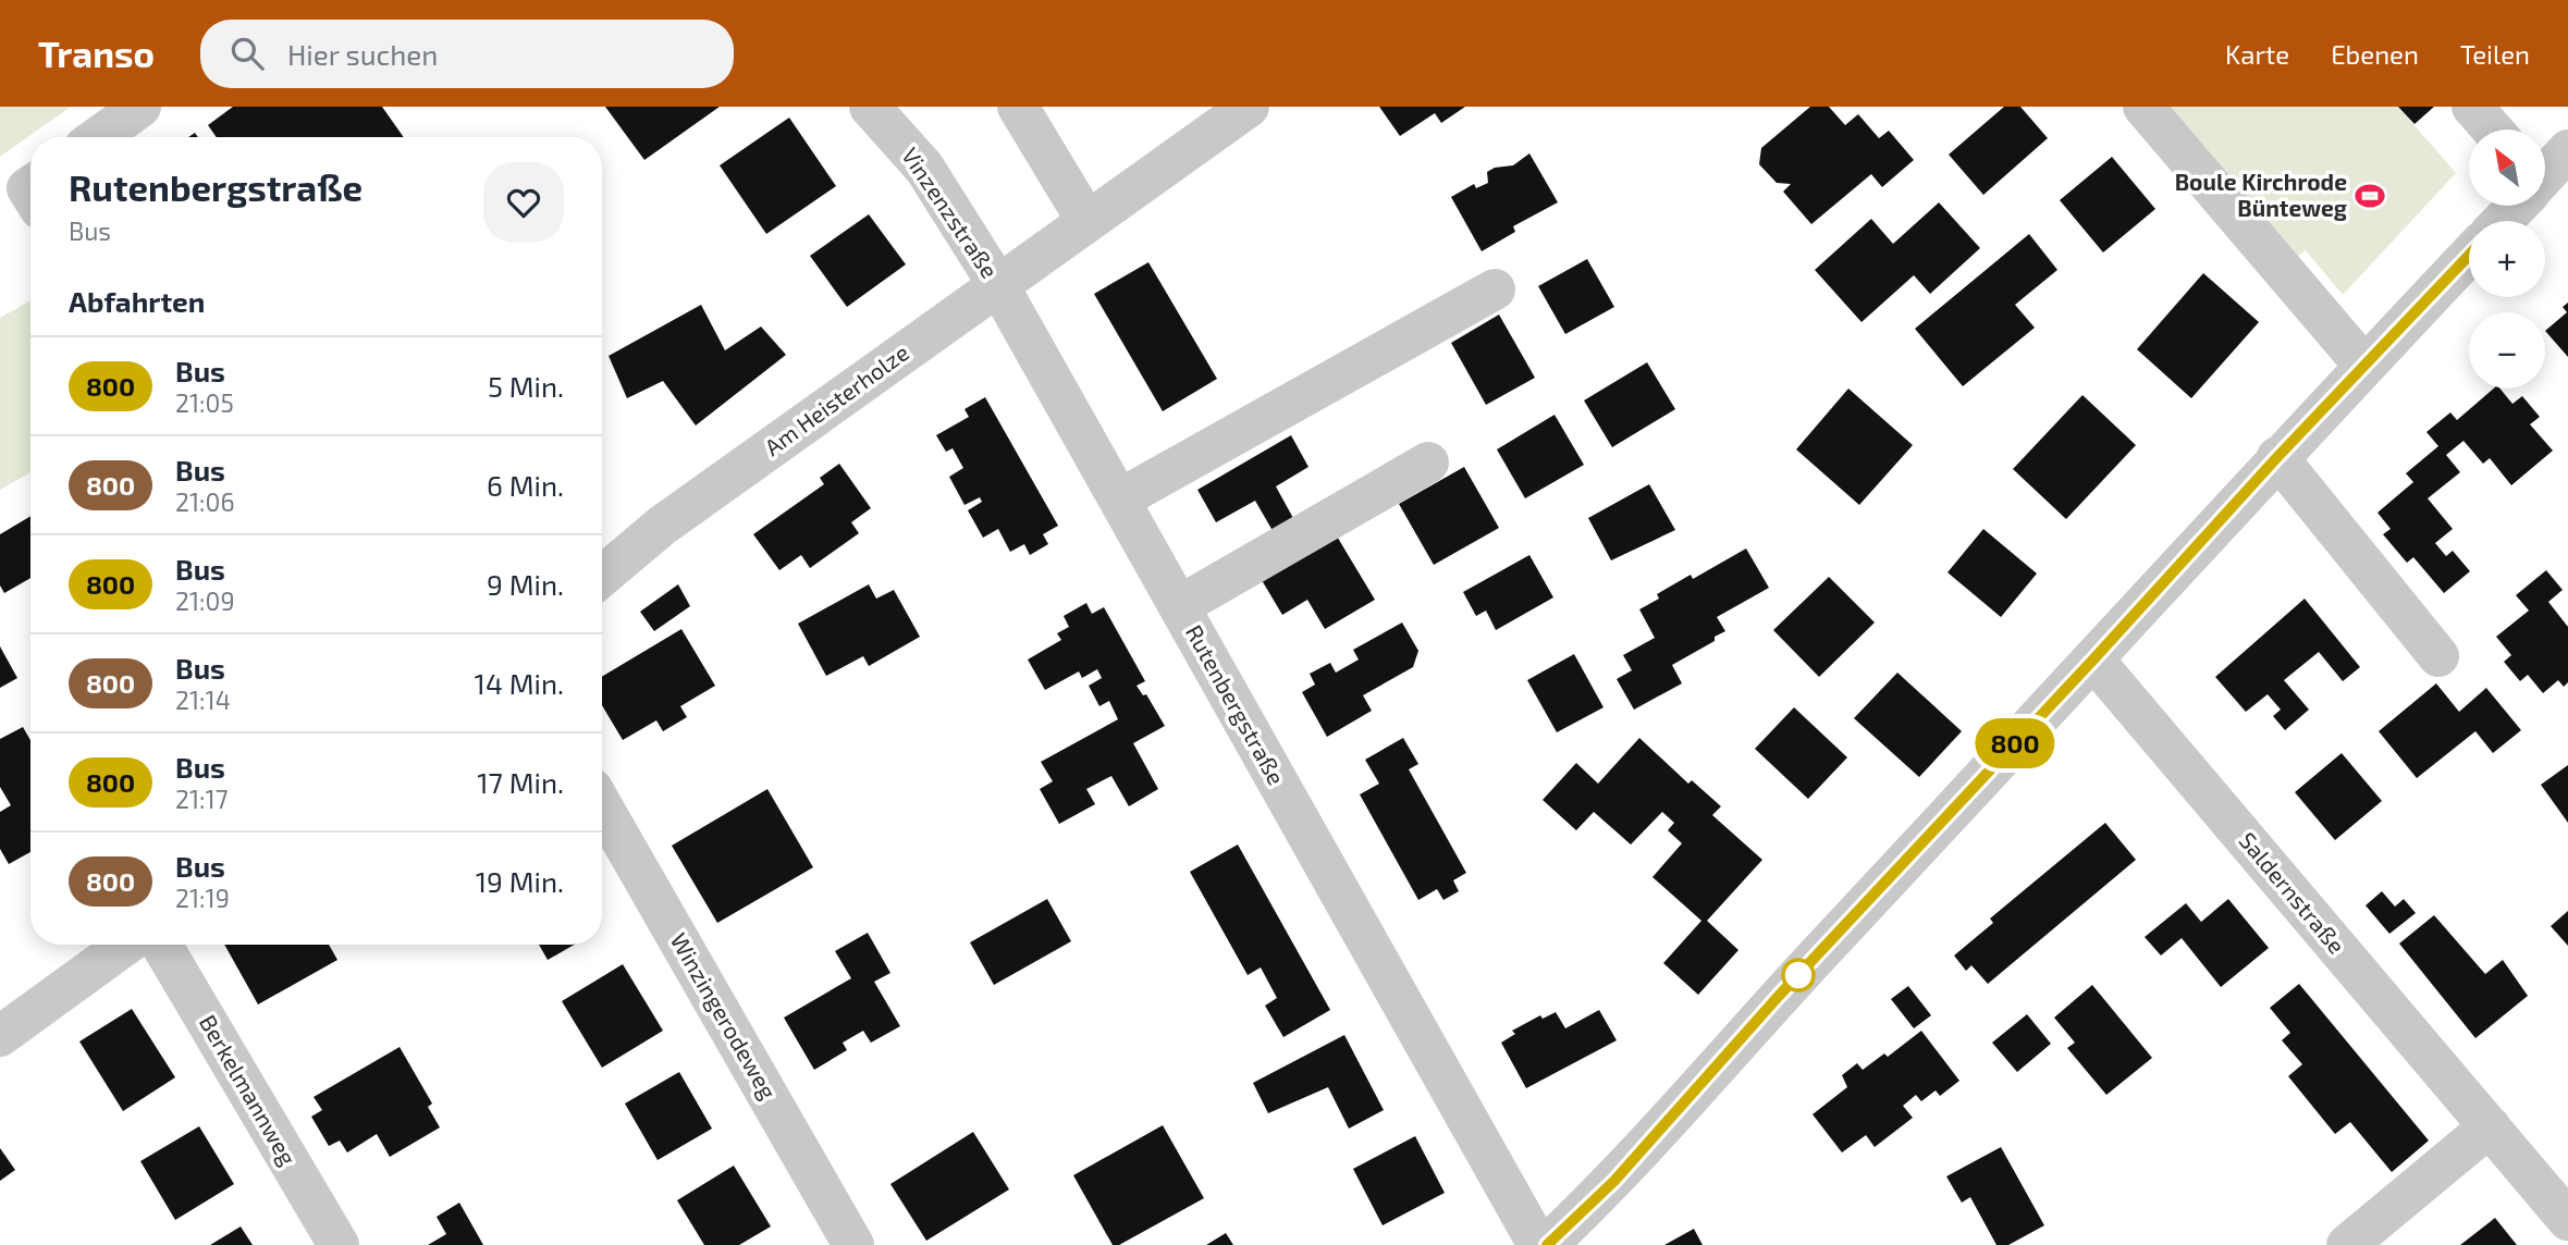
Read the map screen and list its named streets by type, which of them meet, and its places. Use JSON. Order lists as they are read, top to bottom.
{
  "streets": {
    "street": [
      "Vinzenzstraße",
      "Am Heisterholze",
      "Rutenbergstraße",
      "Saldernstraße",
      "Winzingerodeweg",
      "Berkelmannweg"
    ]
  },
  "crossings": [
    ["Vinzenzstraße", "Am Heisterholze"],
    ["Vinzenzstraße", "Rutenbergstraße"],
    ["Am Heisterholze", "Rutenbergstraße"]
  ],
  "places": {
    "sports": ["Boule Kirchrode Bünteweg"]
  },
  "lines": ["bus line 800"],
  "north": "top left",
  "page": {
    "header": "Transo",
    "search": "Hier suchen",
    "nav": ["Karte", "Ebenen", "Teilen"],
    "on_map": "800",
    "map_buttons": ["+", "−"],
    "heading": [
      ["Rutenbergstraße", "Bus"],
      "Abfahrten"
    ],
    "list": [
      {
        "mark": "800",
        "name": "Bus",
        "note": "21:05",
        "value": "5 Min."
      },
      {
        "mark": "800",
        "name": "Bus",
        "note": "21:06",
        "value": "6 Min."
      },
      {
        "mark": "800",
        "name": "Bus",
        "note": "21:09",
        "value": "9 Min."
      },
      {
        "mark": "800",
        "name": "Bus",
        "note": "21:14",
        "value": "14 Min."
      },
      {
        "mark": "800",
        "name": "Bus",
        "note": "21:17",
        "value": "17 Min."
      },
      {
        "mark": "800",
        "name": "Bus",
        "note": "21:19",
        "value": "19 Min."
      }
    ]
  }
}
